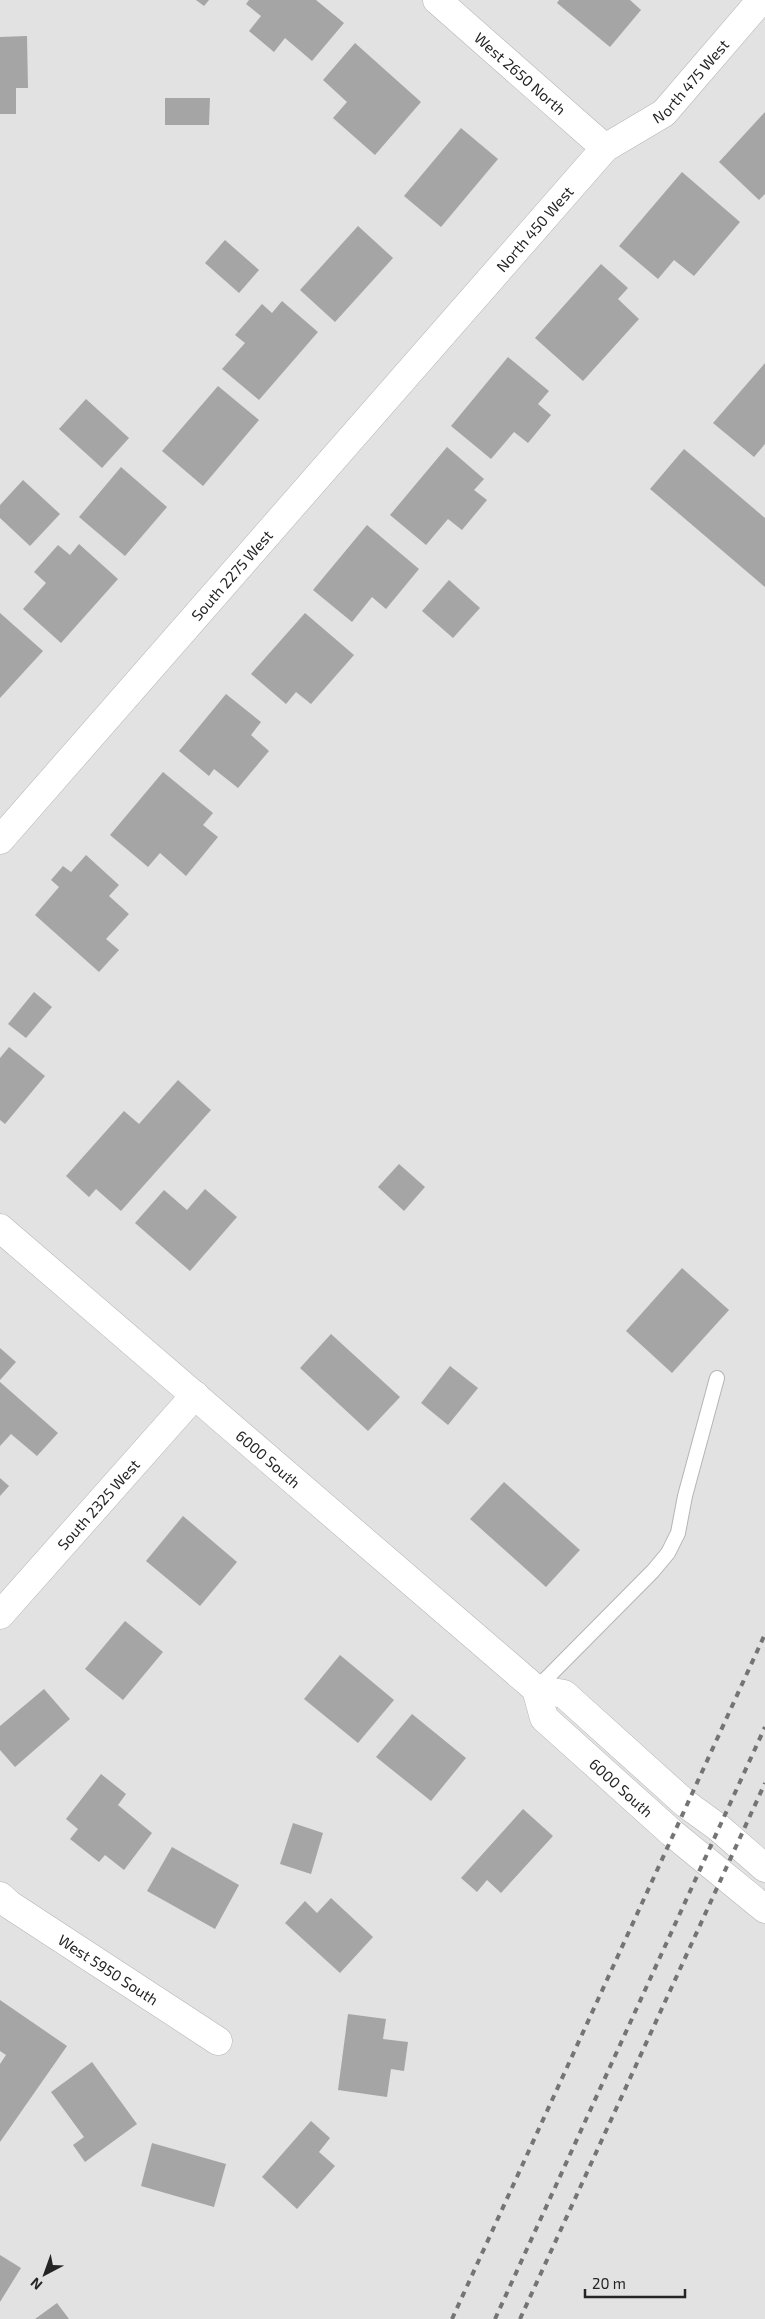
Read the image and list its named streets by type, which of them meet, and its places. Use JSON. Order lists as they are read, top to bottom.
{
  "streets": {
    "street": [
      "West 2650 North",
      "North 475 West",
      "North 450 West",
      "South 2275 West",
      "6000 South",
      "South 2325 West",
      "West 5950 South"
    ]
  },
  "crossings": [
    ["West 2650 North", "North 475 West"],
    ["West 2650 North", "North 450 West"],
    ["North 475 West", "North 450 West"],
    ["North 450 West", "South 2275 West"],
    ["6000 South", "South 2325 West"]
  ],
  "scale_bar": "20 m",
  "north": "bottom left"
}
